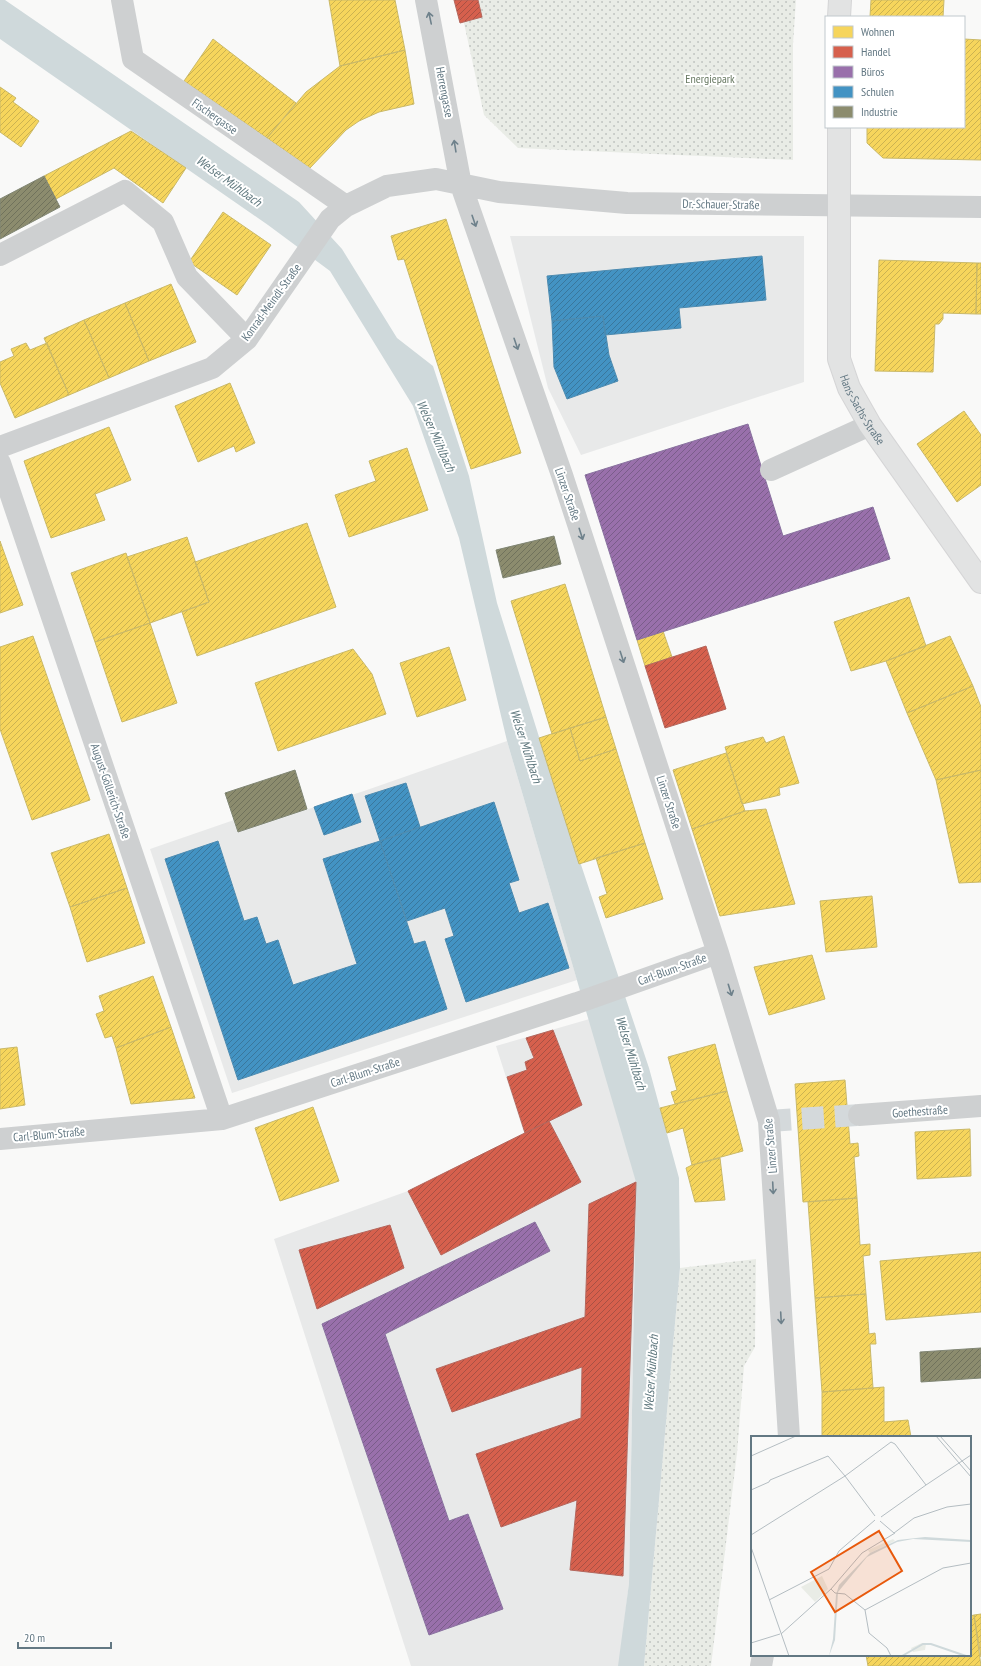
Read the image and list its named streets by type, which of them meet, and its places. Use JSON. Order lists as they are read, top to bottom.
{
  "streets": {
    "main road": ["Hans-Sachs-Straße"],
    "street": [
      "Herrengasse",
      "Fischergasse",
      "Dr.-Schauer-Straße",
      "Konrad-Meindl-Straße",
      "Linzer Straße",
      "August-Göllerich-Straße",
      "Carl-Blum-Straße",
      "Goethestraße"
    ]
  },
  "crossings": [
    ["Herrengasse", "Dr.-Schauer-Straße"],
    ["Herrengasse", "Konrad-Meindl-Straße"],
    ["Herrengasse", "Linzer Straße"],
    ["Fischergasse", "Konrad-Meindl-Straße"],
    ["Dr.-Schauer-Straße", "Konrad-Meindl-Straße"],
    ["Dr.-Schauer-Straße", "Hans-Sachs-Straße"],
    ["Dr.-Schauer-Straße", "Linzer Straße"],
    ["Konrad-Meindl-Straße", "Linzer Straße"],
    ["Linzer Straße", "Carl-Blum-Straße"],
    ["August-Göllerich-Straße", "Carl-Blum-Straße"]
  ],
  "one_way": ["Herrengasse", "Linzer Straße"],
  "water": ["Welser Mühlbach"],
  "parks": ["Energiepark"],
  "legend": [
    "Wohnen",
    "Handel",
    "Büros",
    "Schulen",
    "Industrie"
  ],
  "scale_bar": "20 m"
}
